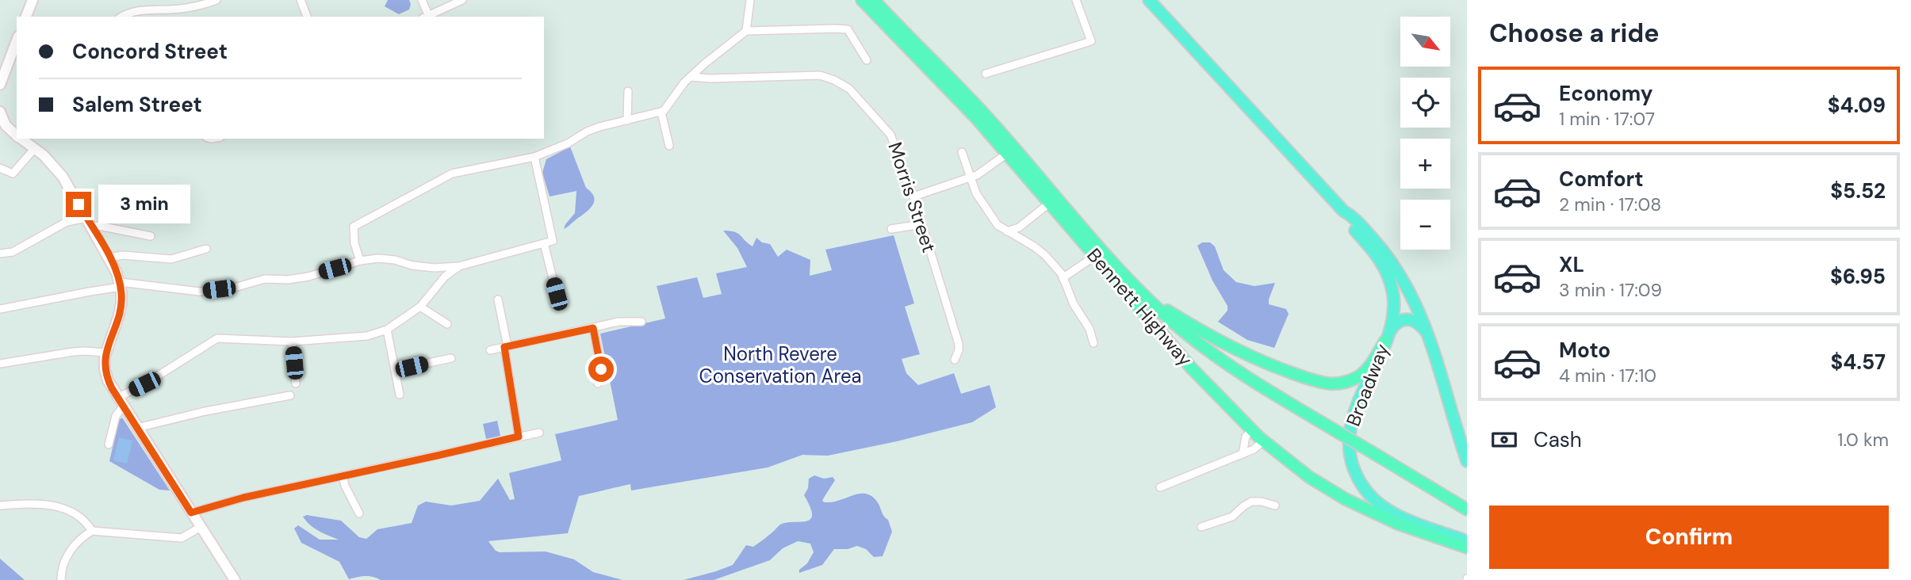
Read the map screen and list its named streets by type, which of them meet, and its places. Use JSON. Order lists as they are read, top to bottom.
{
  "streets": {
    "highway": ["Bennett Highway"],
    "main road": ["Broadway"],
    "street": ["Morris Street"]
  },
  "parks": ["North Revere Conservation Area"],
  "north": "bottom right",
  "page": {
    "heading": "Choose a ride",
    "map_buttons": ["+", "−"],
    "banner": ["Concord Street", "Salem Street"],
    "list": [
      {
        "name": "Economy",
        "note": "1 min · 17:07",
        "value": "$4.09"
      },
      {
        "name": "Comfort",
        "note": "2 min · 17:08",
        "value": "$5.52"
      },
      {
        "name": "XL",
        "note": "3 min · 17:09",
        "value": "$6.95"
      },
      {
        "name": "Moto",
        "note": "4 min · 17:10",
        "value": "$4.57"
      }
    ],
    "bubble": "3 min",
    "pay": ["Cash", "1.0 km"],
    "buttons": "Confirm"
  }
}
